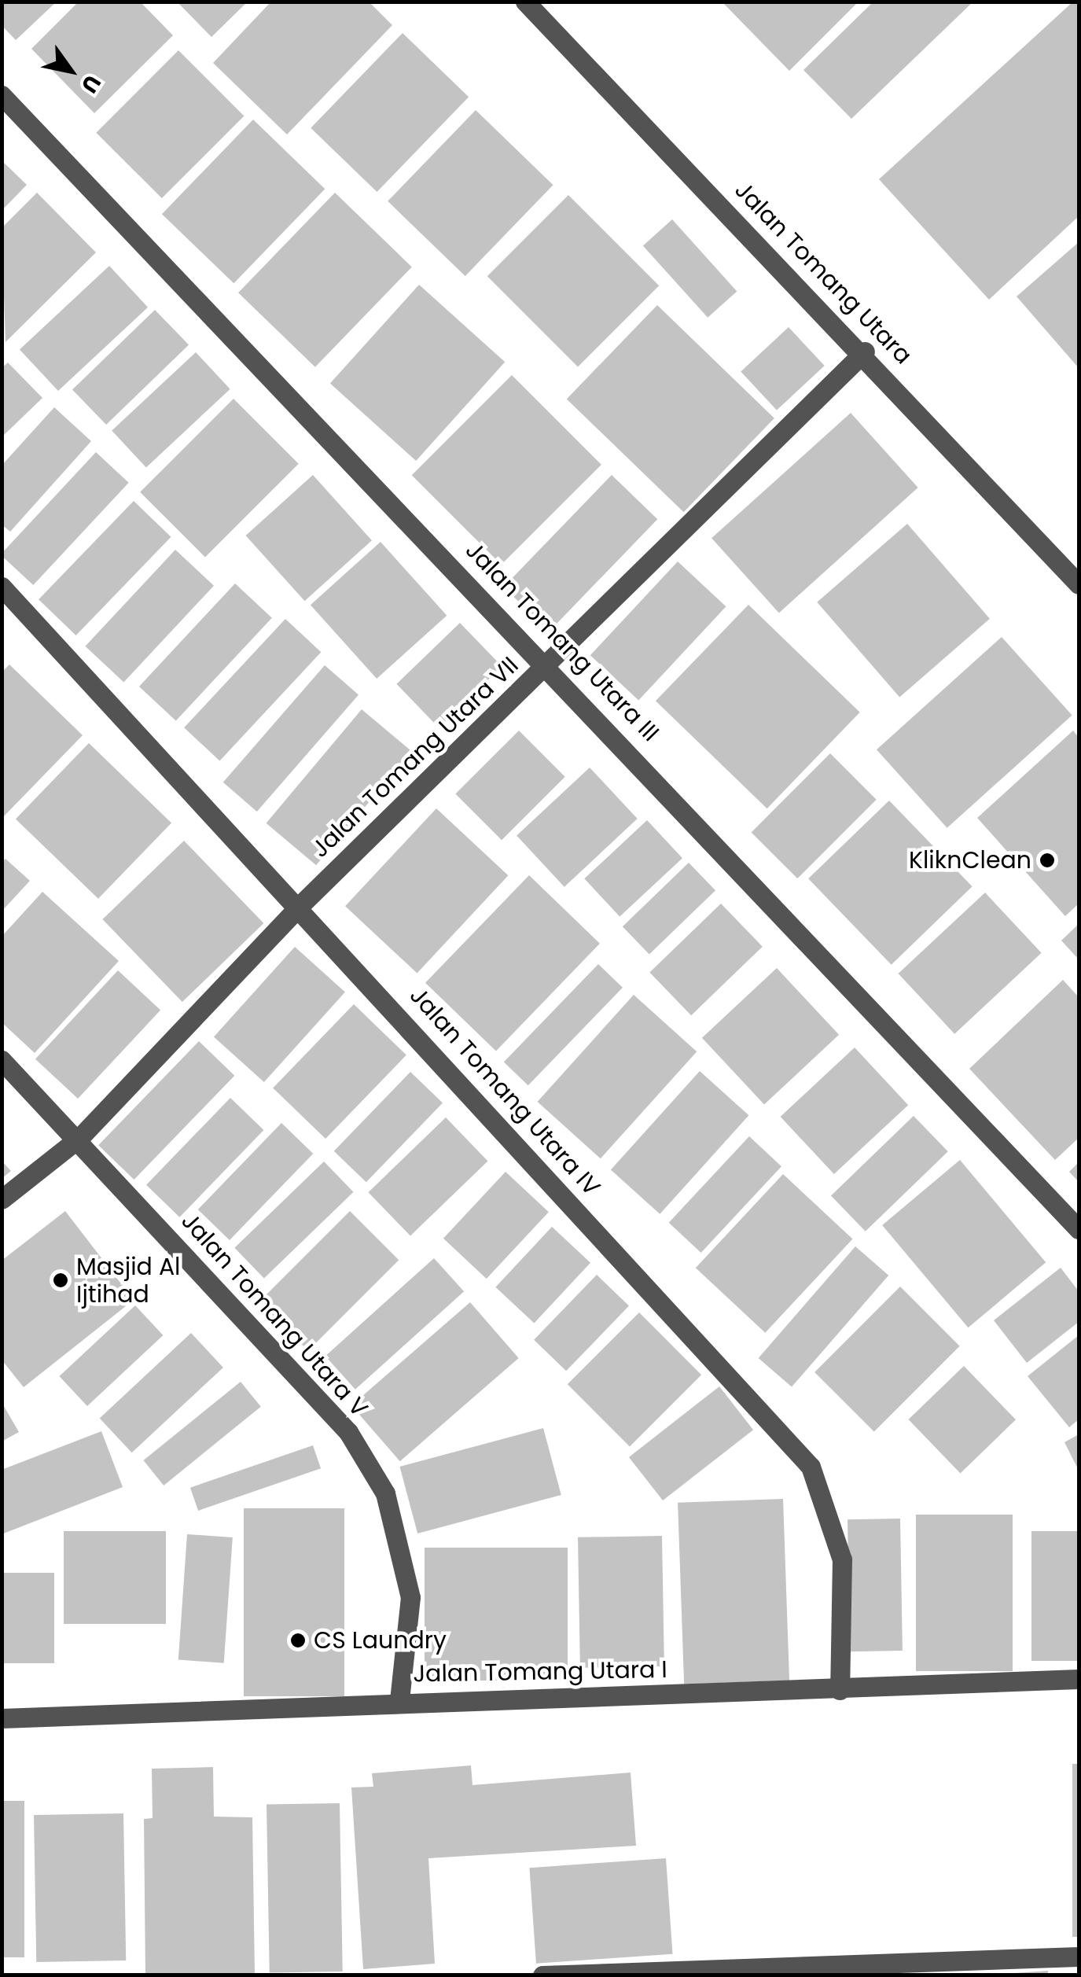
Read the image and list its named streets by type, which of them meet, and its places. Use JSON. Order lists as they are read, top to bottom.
{
  "streets": {
    "street": [
      "Jalan Tomang Utara",
      "Jalan Tomang Utara III",
      "Jalan Tomang Utara VII",
      "Jalan Tomang Utara IV",
      "Jalan Tomang Utara V",
      "Jalan Tomang Utara I"
    ]
  },
  "crossings": [
    ["Jalan Tomang Utara", "Jalan Tomang Utara VII"],
    ["Jalan Tomang Utara III", "Jalan Tomang Utara VII"],
    ["Jalan Tomang Utara VII", "Jalan Tomang Utara IV"],
    ["Jalan Tomang Utara VII", "Jalan Tomang Utara V"],
    ["Jalan Tomang Utara IV", "Jalan Tomang Utara I"],
    ["Jalan Tomang Utara V", "Jalan Tomang Utara I"]
  ],
  "places": ["KliknClean", "Masjid Al Ijtihad", "CS Laundry"],
  "north": "bottom right"
}
